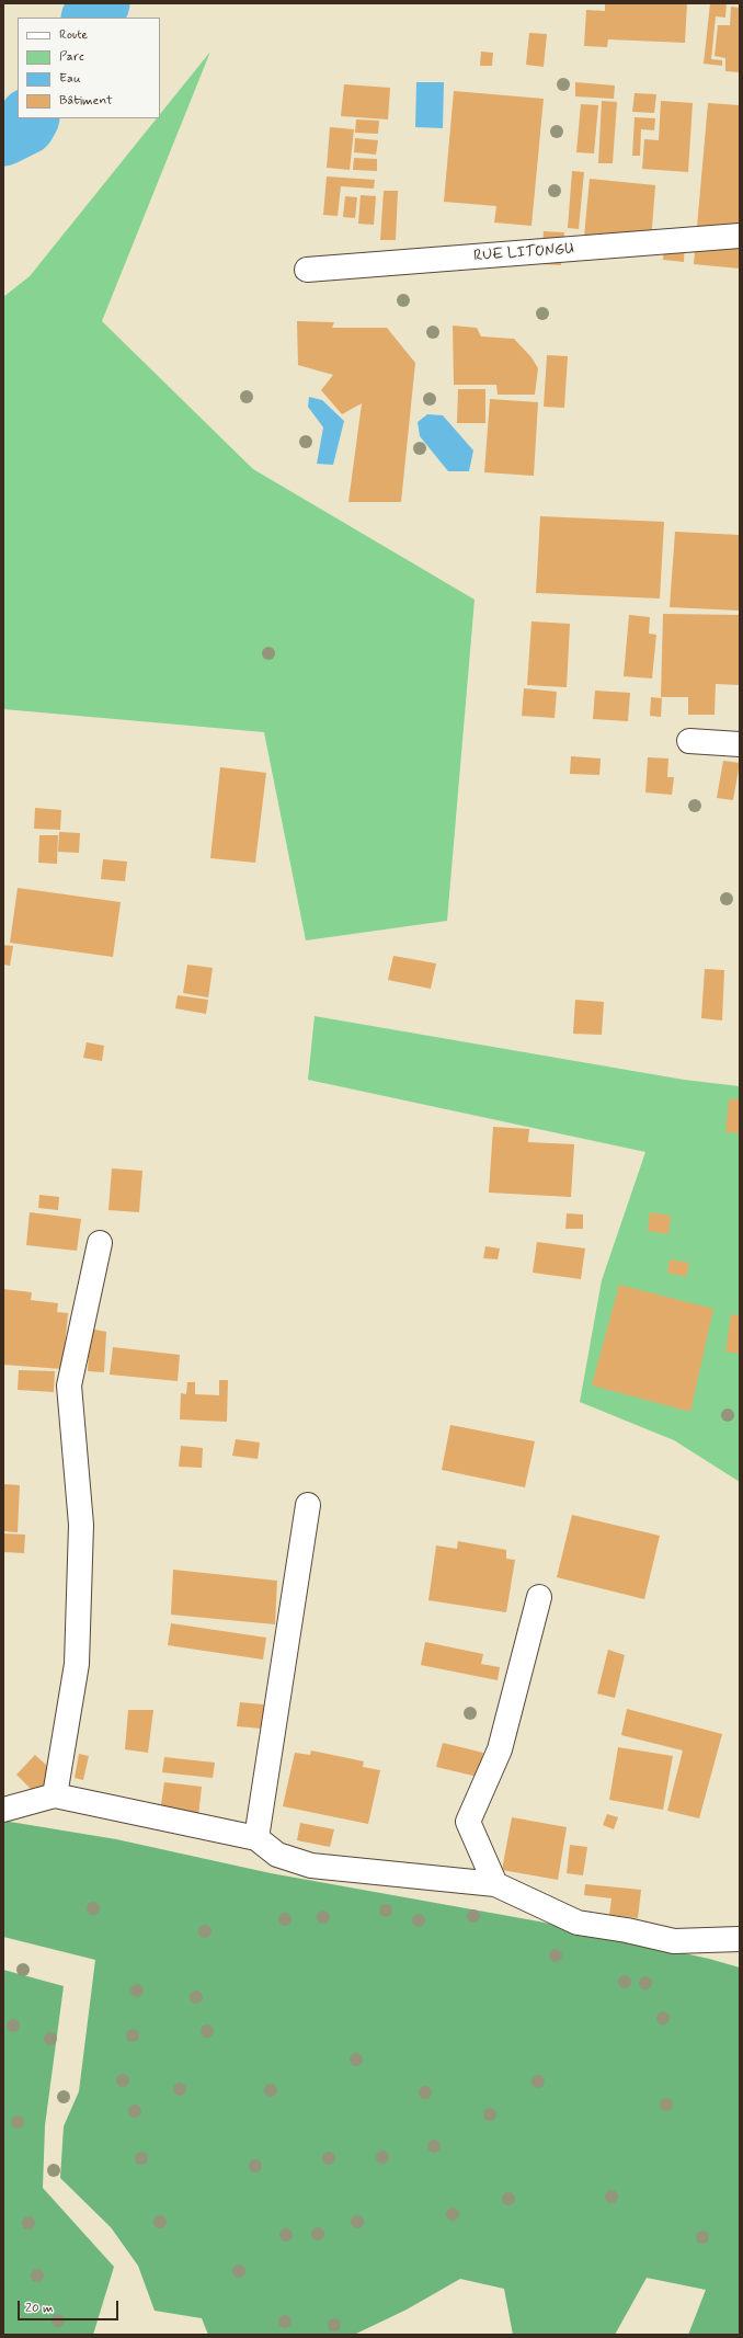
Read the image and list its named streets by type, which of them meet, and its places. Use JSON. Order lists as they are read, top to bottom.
{
  "streets": {
    "street": ["RUE LITONGU"]
  },
  "legend": [
    "Route",
    "Parc",
    "Eau",
    "Bâtiment"
  ],
  "scale_bar": "20 m"
}
